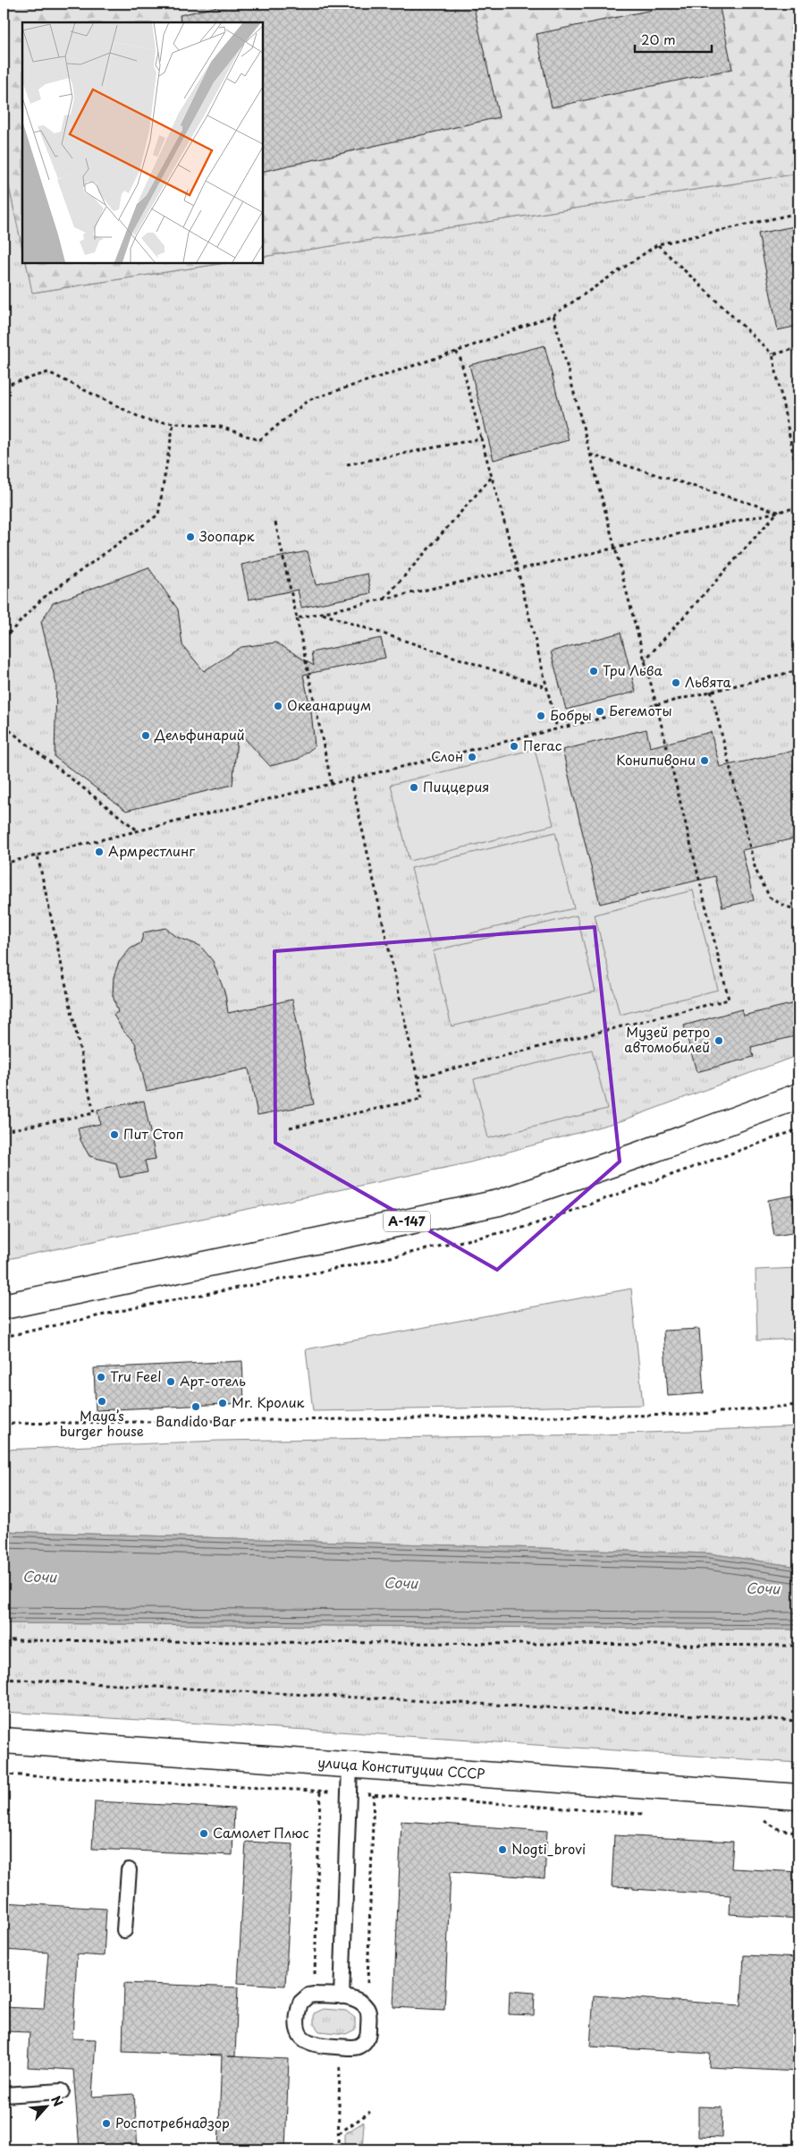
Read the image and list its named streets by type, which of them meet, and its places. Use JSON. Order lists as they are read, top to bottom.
{
  "streets": {
    "main road": ["А-147", "улица Конституции СССР"]
  },
  "water": ["Сочи"],
  "places": [
    "Зоопарк",
    "Три Льва",
    "Львята",
    "Океанариум",
    "Бегемоты",
    "Бобры",
    "Дельфинарий",
    "Пегас",
    "Слон",
    "Конипивони",
    "Пиццерия",
    "Армрестлинг",
    "Музей ретро автомобилей",
    "Пит Стоп",
    "Tru Feel",
    "Арт-отель",
    "Maya’s burger house",
    "Mr. Кролик",
    "Bandido Bar",
    "Самолет Плюс",
    "Nogti_brovi",
    "Роспотребнадзор"
  ],
  "scale_bar": "20 m",
  "north": "top right"
}
